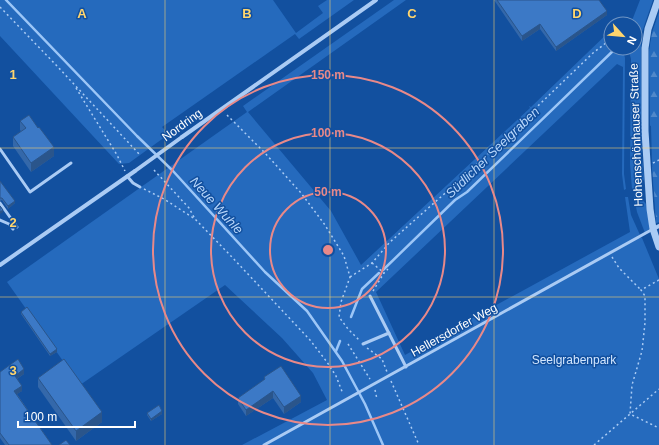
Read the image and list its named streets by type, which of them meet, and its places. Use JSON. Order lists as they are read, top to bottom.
{
  "streets": {
    "street": ["Nordring", "Hohenschönhauser Straße"],
    "lane": ["Hellersdorfer Weg"]
  },
  "crossings": [
    ["Hohenschönhauser Straße", "Hellersdorfer Weg"]
  ],
  "water": ["Südlicher Seelgraben", "Neue Wuhle"],
  "parks": ["Seelgrabenpark"],
  "scale_bar": "100 m",
  "north": "bottom right",
  "grid": {
    "columns": [
      "A",
      "B",
      "C",
      "D"
    ],
    "rows": ["1", "2", "3"]
  },
  "rings": ["150 m", "100 m", "50 m"]
}
